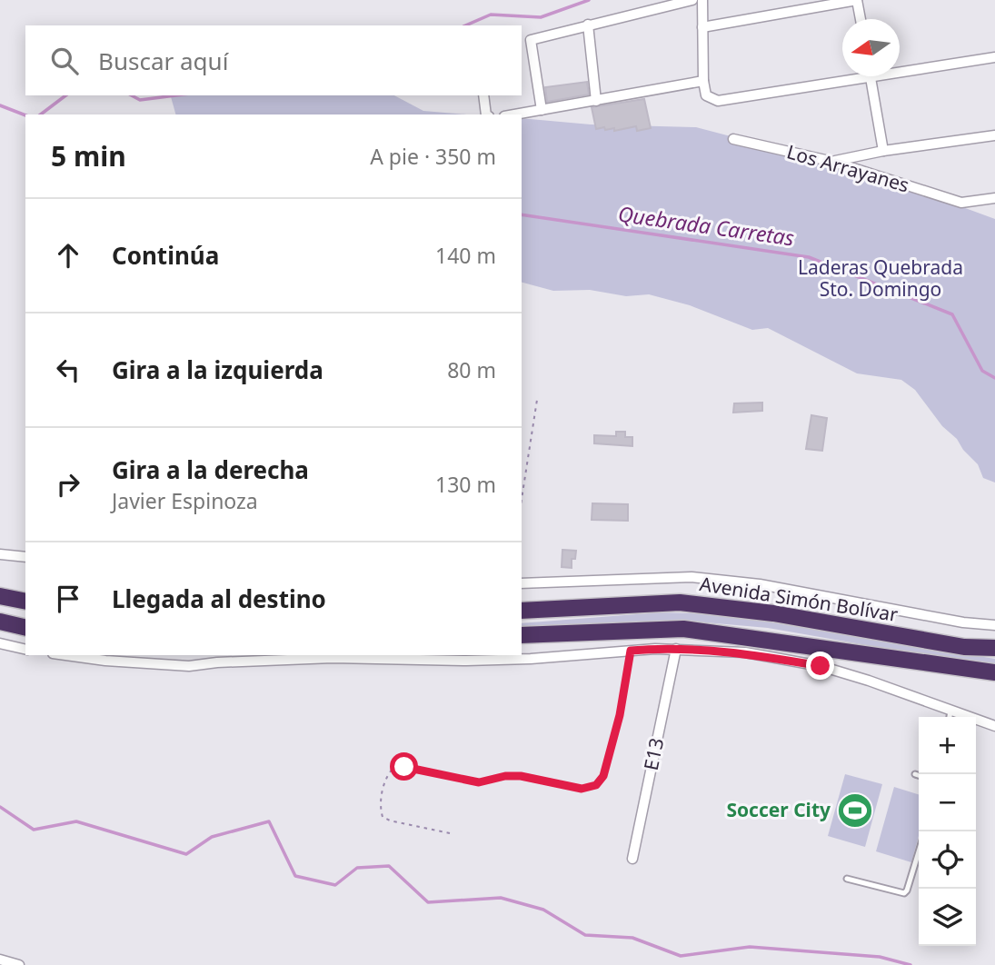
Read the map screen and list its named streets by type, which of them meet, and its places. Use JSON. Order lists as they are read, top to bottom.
{
  "streets": {
    "highway": ["Avenida Simón Bolívar"],
    "street": ["Los Arrayanes", "E13"]
  },
  "water": ["Quebrada Carretas"],
  "parks": ["Laderas Quebrada Sto. Domingo"],
  "places": {
    "sports": ["Soccer City"]
  },
  "north": "left",
  "page": {
    "search": "Buscar aquí",
    "heading": ["5 min", "A pie · 350 m"],
    "list": [
      ["Continúa", "140 m"],
      ["Gira a la izquierda", "80 m"],
      ["Gira a la derecha", "Javier Espinoza", "130 m"],
      "Llegada al destino"
    ],
    "map_buttons": ["+", "−"]
  }
}
